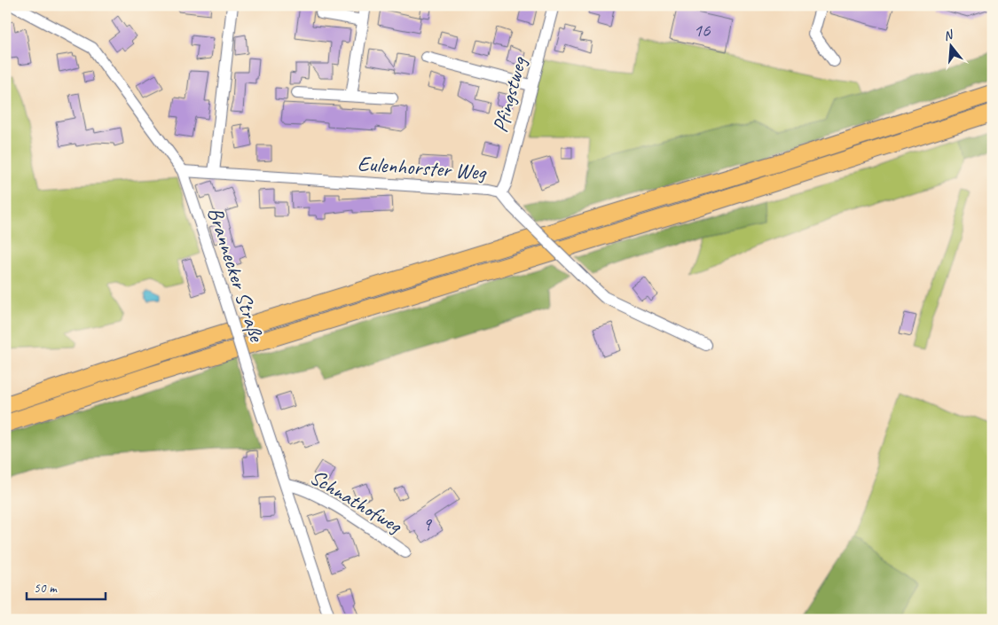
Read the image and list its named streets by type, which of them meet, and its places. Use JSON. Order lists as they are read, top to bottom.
{
  "streets": {
    "street": [
      "Pfingstweg",
      "Eulenhorster Weg",
      "Brannecker Straße",
      "Schnathofweg"
    ]
  },
  "crossings": [
    ["Pfingstweg", "Eulenhorster Weg"],
    ["Eulenhorster Weg", "Brannecker Straße"],
    ["Brannecker Straße", "Schnathofweg"]
  ],
  "house_numbers": ["16", "9"],
  "scale_bar": "50 m",
  "north": "top"
}
